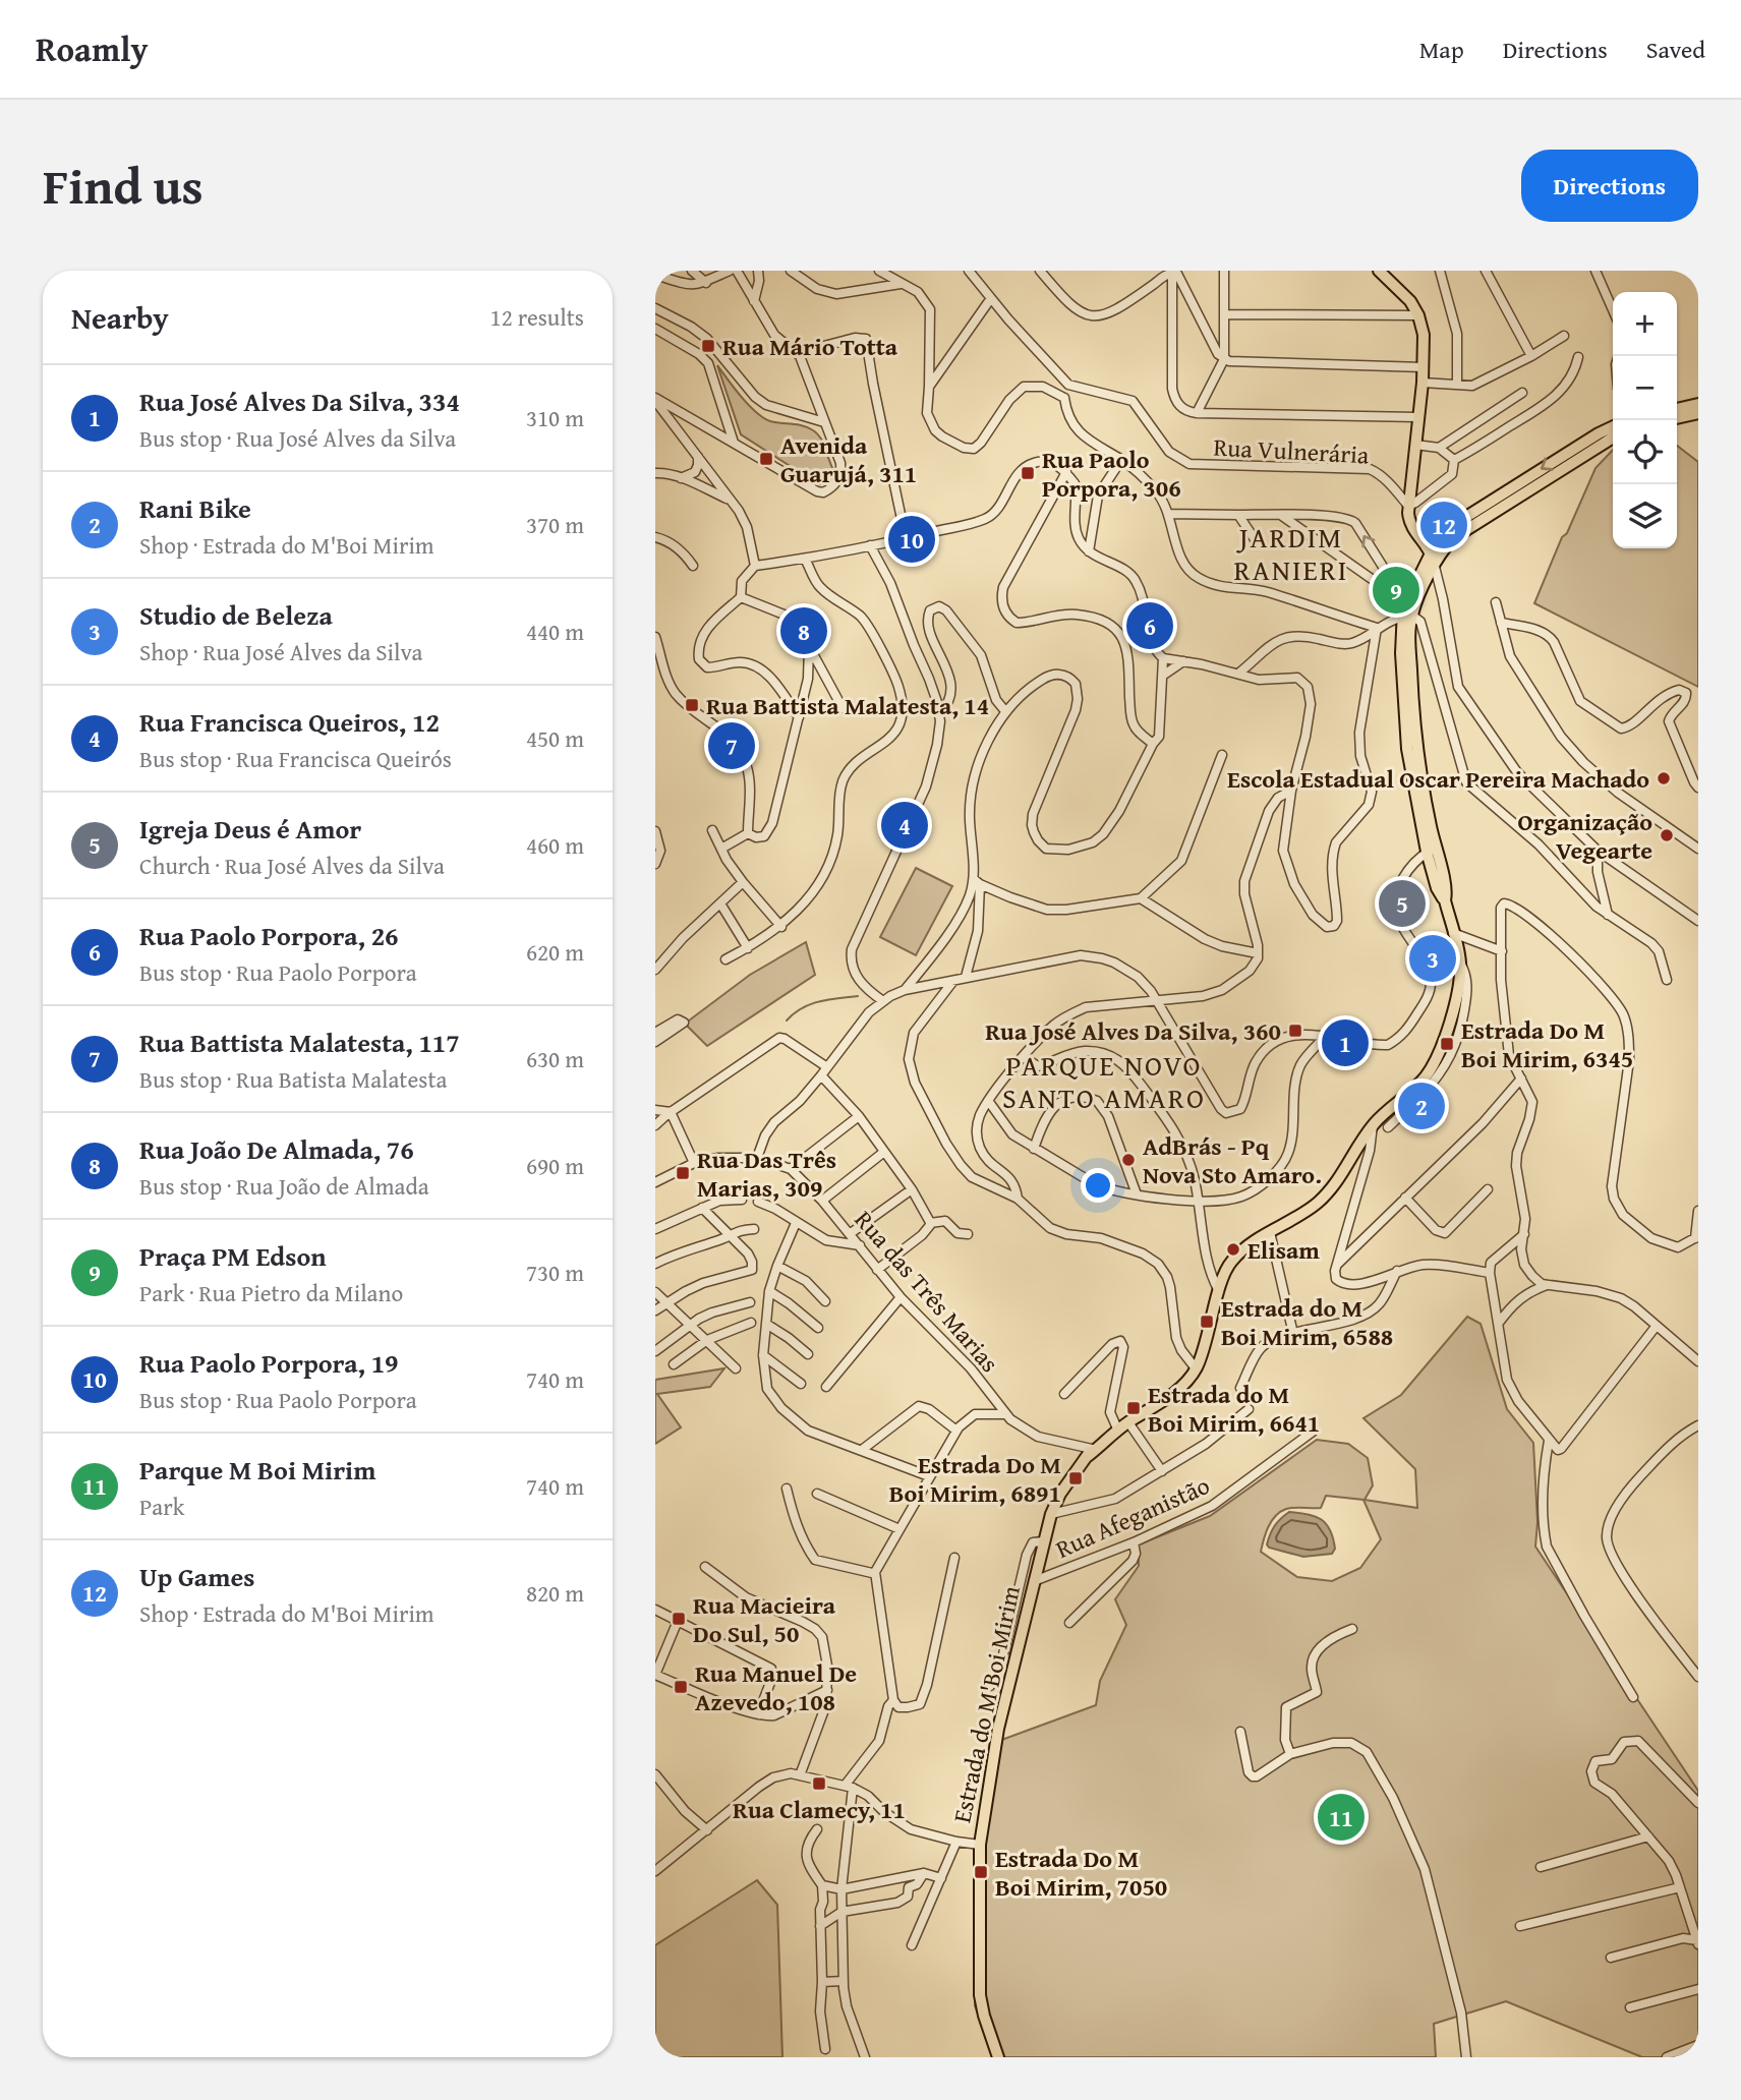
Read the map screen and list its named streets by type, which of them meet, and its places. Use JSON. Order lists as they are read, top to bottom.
{
  "streets": {
    "main road": ["Estrada do M'Boi Mirim"],
    "street": ["Rua Vulnerária", "Rua das Três Marias", "Rua Afeganistão"]
  },
  "crossings": [
    ["Rua das Três Marias", "Estrada do M'Boi Mirim"],
    ["Rua Afeganistão", "Estrada do M'Boi Mirim"]
  ],
  "districts": ["JARDIM RANIERI", "PARQUE NOVO SANTO AMARO"],
  "places": {
    "transit": [
      "Rua Mário Totta",
      "Avenida Guarujá, 311",
      "Rua Paolo Porpora, 306",
      "Rua Battista Malatesta, 14",
      "Rua José Alves Da Silva, 360",
      "Estrada Do M Boi Mirim, 6345",
      "Rua Das Três Marias, 309",
      "Estrada do M Boi Mirim, 6588",
      "Estrada do M Boi Mirim, 6641",
      "Estrada Do M Boi Mirim, 6891",
      "Rua Macieira Do Sul, 50",
      "Rua Manuel De Azevedo, 108",
      "Rua Clamecy, 11",
      "Estrada Do M Boi Mirim, 7050"
    ],
    "other": [
      "Escola Estadual Oscar Pereira Machado",
      "Organização Vegearte",
      "AdBrás - Pq Nova Sto Amaro.",
      "Elisam"
    ]
  },
  "page": {
    "header": "Roamly",
    "nav": ["Map", "Directions", "Saved"],
    "title": "Find us",
    "buttons": "Directions",
    "heading": ["Nearby", "12 results"],
    "map_buttons": ["+", "−"],
    "list": [
      {
        "mark": "1",
        "name": "Rua José Alves Da Silva, 334",
        "note": "Bus stop · Rua José Alves da Silva",
        "value": "310 m"
      },
      {
        "mark": "2",
        "name": "Rani Bike",
        "note": "Shop · Estrada do M'Boi Mirim",
        "value": "370 m"
      },
      {
        "mark": "3",
        "name": "Studio de Beleza",
        "note": "Shop · Rua José Alves da Silva",
        "value": "440 m"
      },
      {
        "mark": "4",
        "name": "Rua Francisca Queiros, 12",
        "note": "Bus stop · Rua Francisca Queirós",
        "value": "450 m"
      },
      {
        "mark": "5",
        "name": "Igreja Deus é Amor",
        "note": "Church · Rua José Alves da Silva",
        "value": "460 m"
      },
      {
        "mark": "6",
        "name": "Rua Paolo Porpora, 26",
        "note": "Bus stop · Rua Paolo Porpora",
        "value": "620 m"
      },
      {
        "mark": "7",
        "name": "Rua Battista Malatesta, 117",
        "note": "Bus stop · Rua Batista Malatesta",
        "value": "630 m"
      },
      {
        "mark": "8",
        "name": "Rua João De Almada, 76",
        "note": "Bus stop · Rua João de Almada",
        "value": "690 m"
      },
      {
        "mark": "9",
        "name": "Praça PM Edson",
        "note": "Park · Rua Pietro da Milano",
        "value": "730 m"
      },
      {
        "mark": "10",
        "name": "Rua Paolo Porpora, 19",
        "note": "Bus stop · Rua Paolo Porpora",
        "value": "740 m"
      },
      {
        "mark": "11",
        "name": "Parque M Boi Mirim",
        "note": "Park",
        "value": "740 m"
      },
      {
        "mark": "12",
        "name": "Up Games",
        "note": "Shop · Estrada do M'Boi Mirim",
        "value": "820 m"
      }
    ],
    "pins": [
      "12",
      "10",
      "9",
      "6",
      "8",
      "7",
      "4",
      "5",
      "3",
      "1",
      "2",
      "11"
    ]
  }
}
